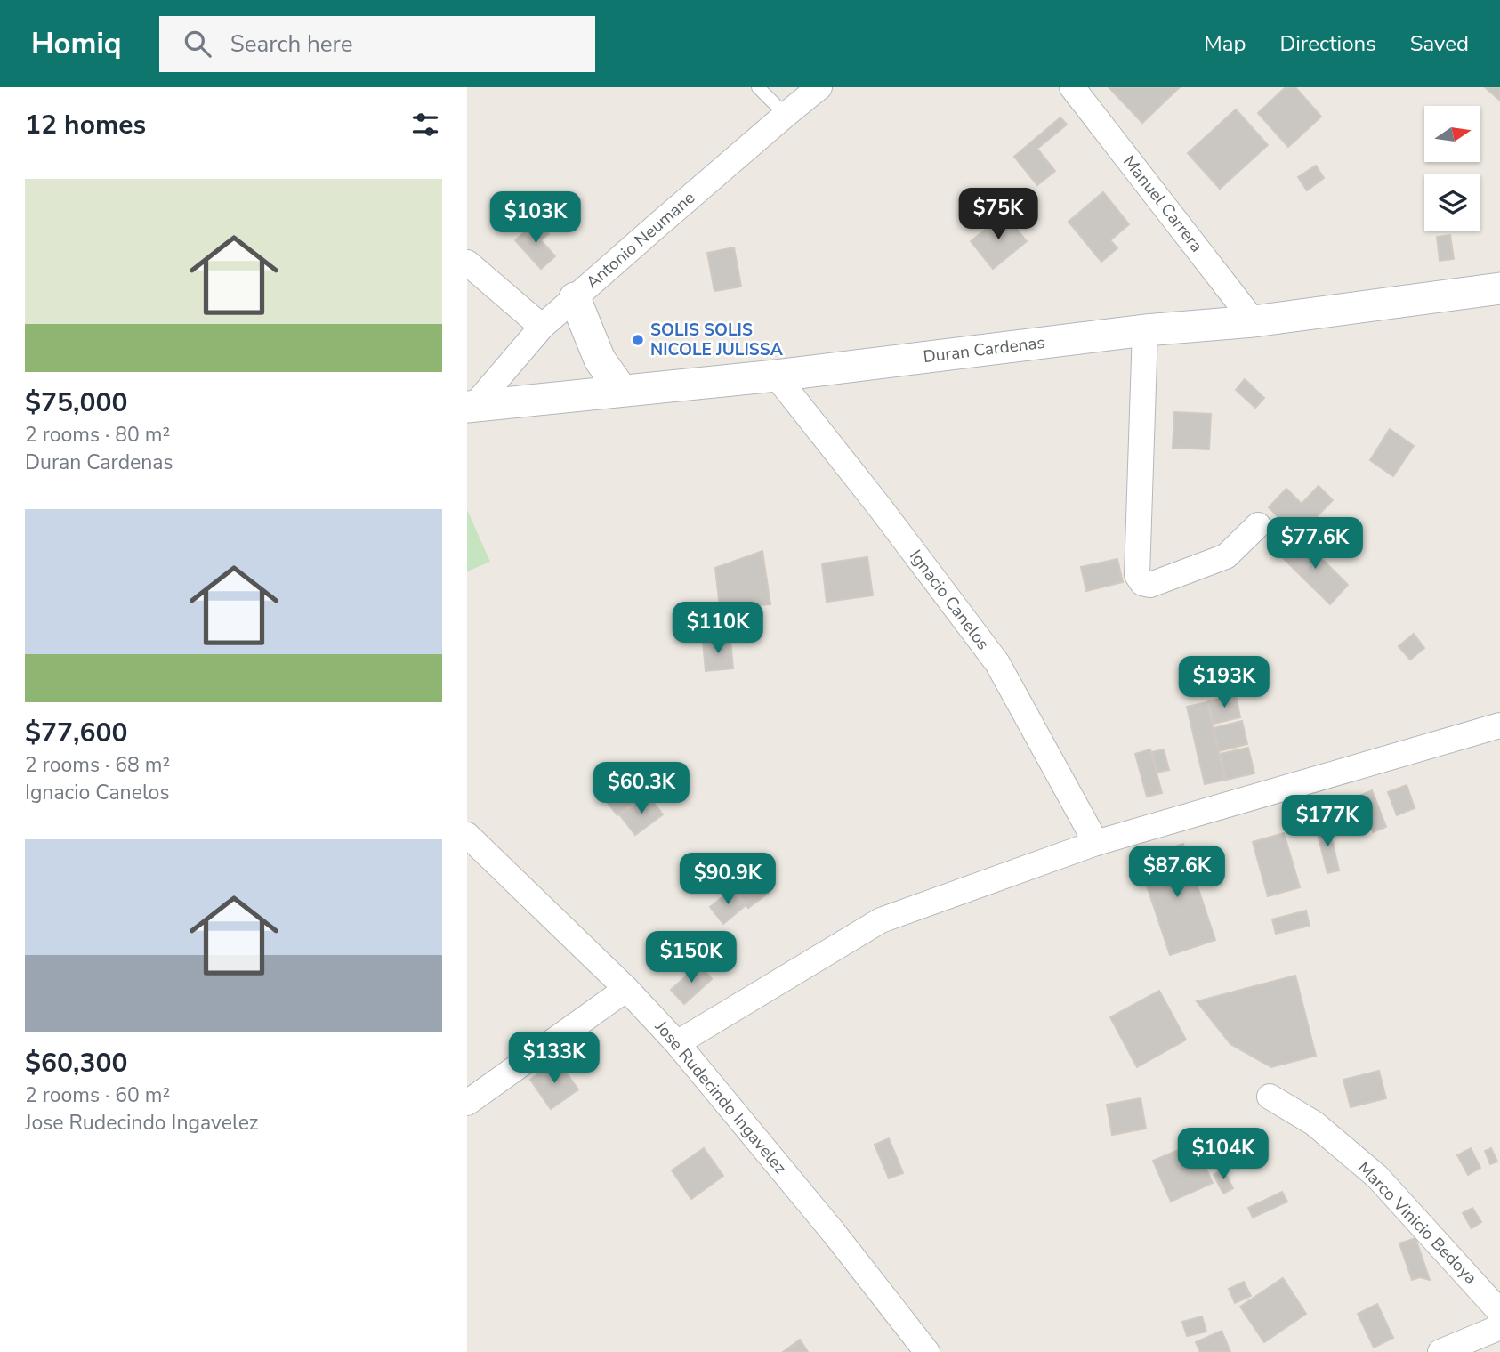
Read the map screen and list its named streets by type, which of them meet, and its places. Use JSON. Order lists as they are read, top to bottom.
{
  "streets": {
    "street": [
      "Manuel Carrera",
      "Antonio Neumane",
      "Duran Cardenas",
      "Ignacio Canelos",
      "Jose Rudecindo Ingavelez",
      "Marco Vinicio Bedoya"
    ]
  },
  "crossings": [
    ["Manuel Carrera", "Duran Cardenas"],
    ["Antonio Neumane", "Duran Cardenas"],
    ["Duran Cardenas", "Ignacio Canelos"]
  ],
  "places": ["SOLIS SOLIS NICOLE JULISSA"],
  "north": "right",
  "page": {
    "header": "Homiq",
    "search": "Search here",
    "nav": ["Map", "Directions", "Saved"],
    "heading": "12 homes",
    "list": [
      {
        "name": "$75,000",
        "note": "2 rooms · 80 m² · Duran Cardenas"
      },
      {
        "name": "$77,600",
        "note": "2 rooms · 68 m² · Ignacio Canelos"
      },
      {
        "name": "$60,300",
        "note": "2 rooms · 60 m² · Jose Rudecindo Ingavelez"
      }
    ],
    "price": [
      "$75K",
      "$103K",
      "$77.6K",
      "$110K",
      "$193K",
      "$60.3K",
      "$177K",
      "$87.6K",
      "$90.9K",
      "$150K",
      "$133K",
      "$104K"
    ]
  }
}
